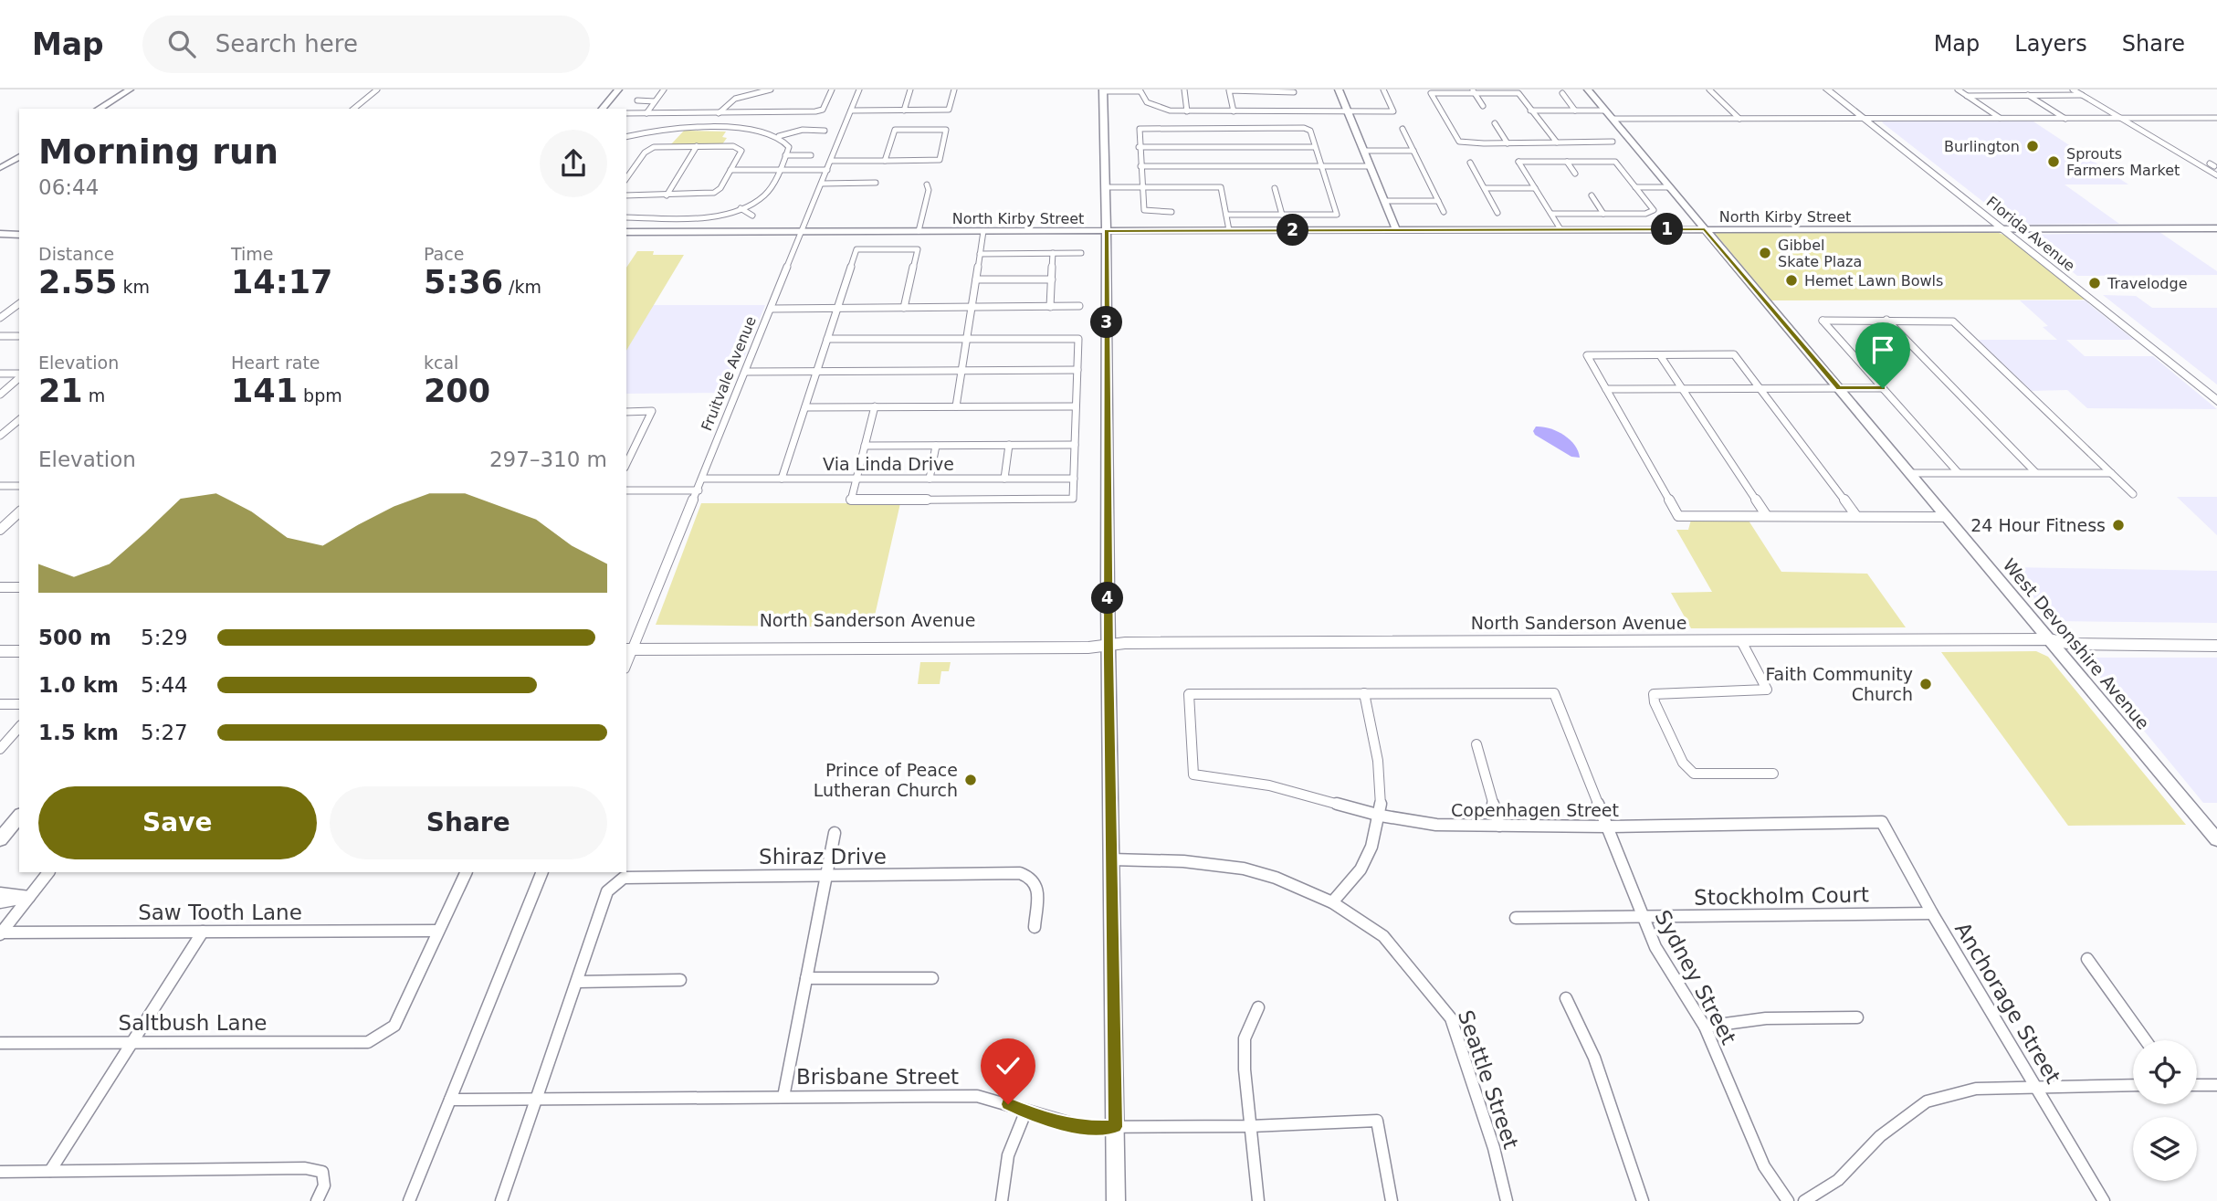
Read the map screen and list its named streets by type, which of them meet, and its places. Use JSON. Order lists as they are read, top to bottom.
{
  "streets": {
    "highway": ["North Sanderson Avenue"],
    "main road": ["Florida Avenue"],
    "street": [
      "North Kirby Street",
      "Fruitvale Avenue",
      "Via Linda Drive",
      "West Devonshire Avenue",
      "Copenhagen Street",
      "Shiraz Drive",
      "Stockholm Court",
      "Saw Tooth Lane",
      "Sydney Street",
      "Anchorage Street",
      "Saltbush Lane",
      "Brisbane Street",
      "Seattle Street"
    ]
  },
  "crossings": [
    ["North Kirby Street", "Florida Avenue"],
    ["North Kirby Street", "Fruitvale Avenue"],
    ["North Kirby Street", "West Devonshire Avenue"],
    ["Fruitvale Avenue", "Via Linda Drive"],
    ["Fruitvale Avenue", "North Sanderson Avenue"],
    ["North Sanderson Avenue", "West Devonshire Avenue"],
    ["Copenhagen Street", "Sydney Street"],
    ["Copenhagen Street", "Anchorage Street"],
    ["Stockholm Court", "Sydney Street"],
    ["Stockholm Court", "Anchorage Street"],
    ["Saw Tooth Lane", "Saltbush Lane"]
  ],
  "places": [
    "Burlington",
    "Sprouts Farmers Market",
    "Gibbel Skate Plaza",
    "Hemet Lawn Bowls",
    "Travelodge",
    "24 Hour Fitness",
    "Faith Community Church",
    "Prince of Peace Lutheran Church"
  ],
  "page": {
    "header": "Map",
    "search": "Search here",
    "nav": ["Map", "Layers", "Share"],
    "heading": ["Morning run", "06:44"],
    "pins": [
      "1",
      "2",
      "3",
      "4"
    ],
    "stats": [
      ["Distance", "2.55 km"],
      ["Time", "14:17"],
      ["Pace", "5:36 /km"],
      ["Elevation", "21 m"],
      ["Heart rate", "141 bpm"],
      ["kcal", "200"]
    ],
    "chart": ["Elevation", "297–310 m"],
    "list": [
      {
        "name": "500 m",
        "note": "5:29"
      },
      {
        "name": "1.0 km",
        "note": "5:44"
      },
      {
        "name": "1.5 km",
        "note": "5:27"
      }
    ],
    "buttons": ["Save", "Share"]
  }
}
